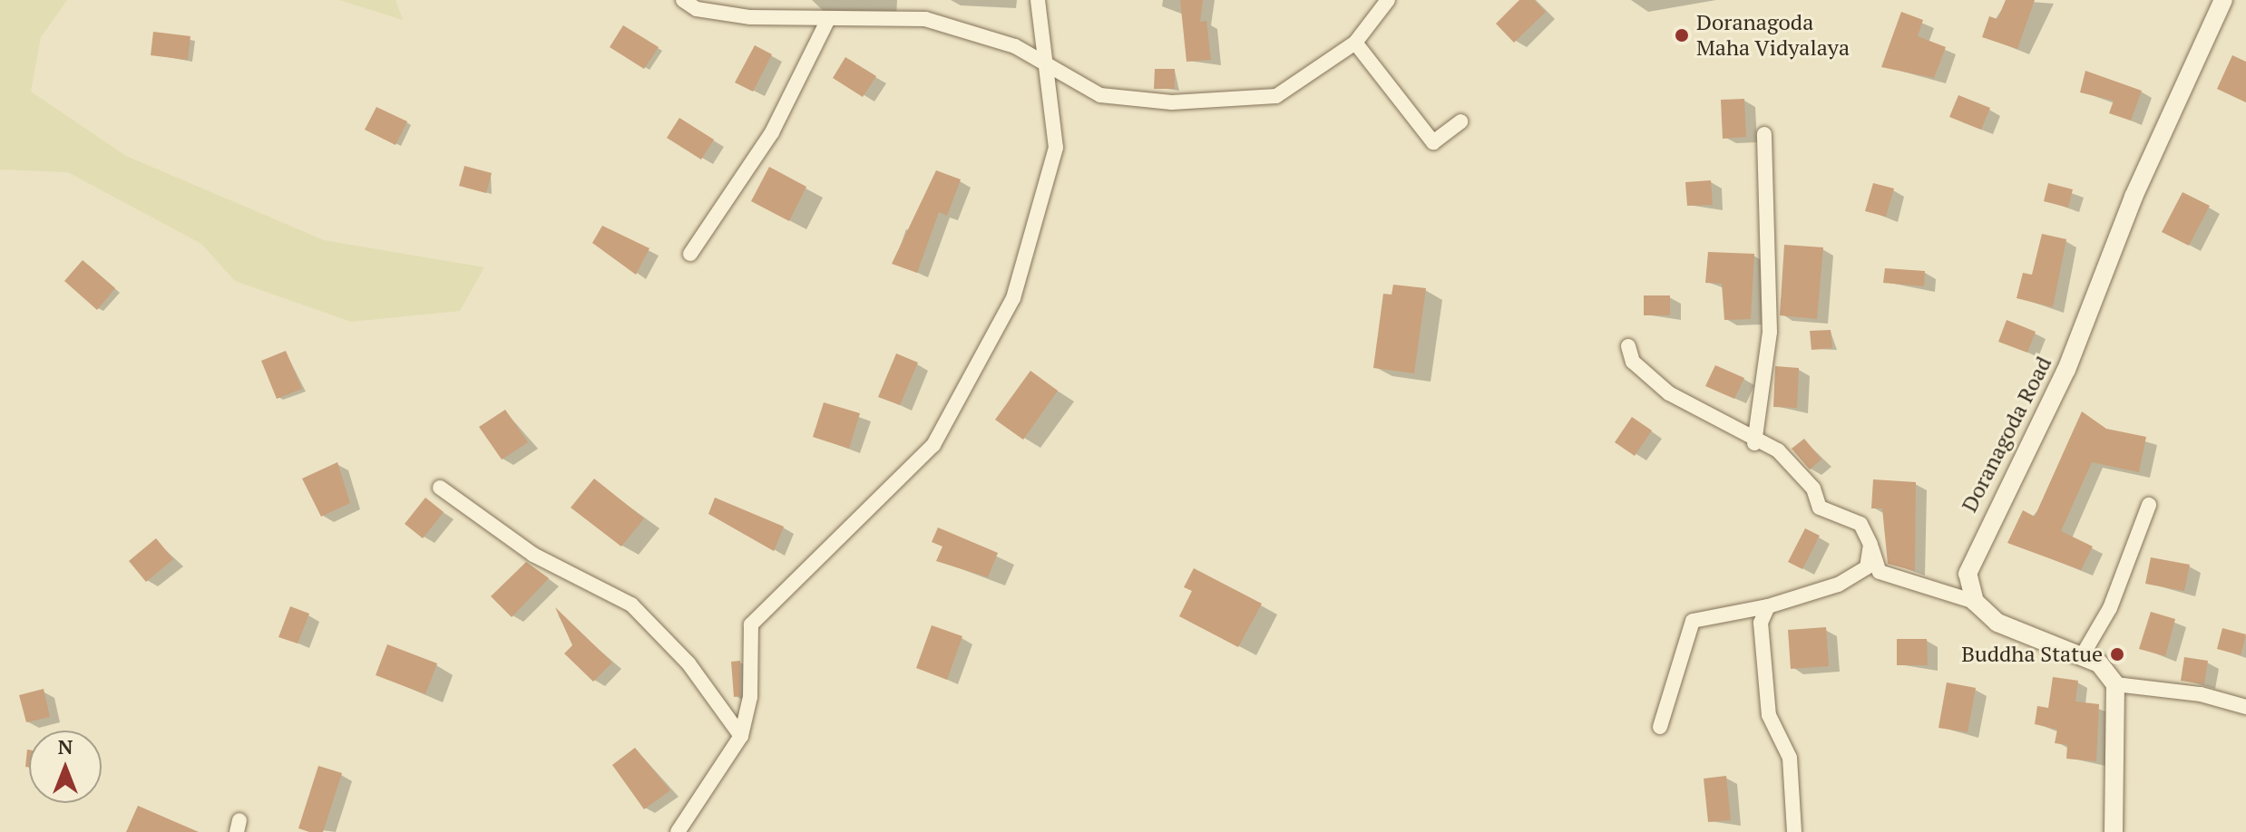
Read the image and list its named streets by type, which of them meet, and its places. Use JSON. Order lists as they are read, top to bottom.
{
  "streets": {
    "street": ["Doranagoda Road"]
  },
  "places": ["Doranagoda Maha Vidyalaya", "Buddha Statue"],
  "north": "top"
}
